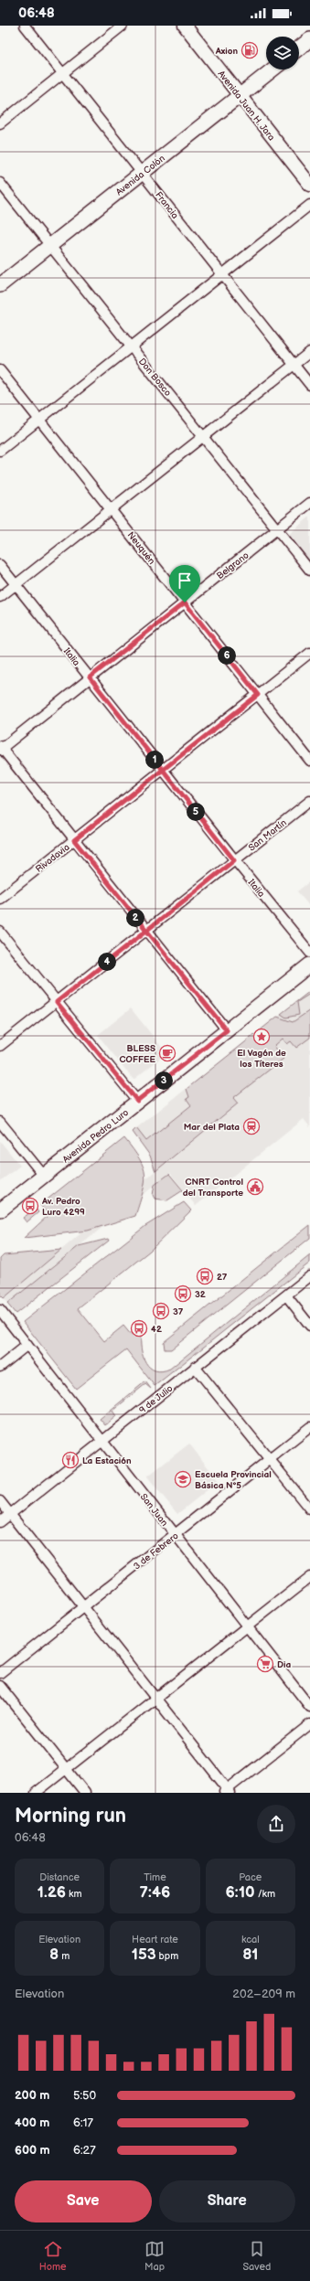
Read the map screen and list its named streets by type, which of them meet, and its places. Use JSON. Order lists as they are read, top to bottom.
{
  "streets": {
    "main road": ["Avenida Juan H. Jara", "Avenida Colón", "Avenida Pedro Luro"],
    "street": [
      "Francia",
      "Don Bosco",
      "Neuquén",
      "Belgrano",
      "Italia",
      "San Martín",
      "Rivadavia",
      "9 de Julio",
      "San Juan",
      "3 de Febrero"
    ]
  },
  "crossings": [
    ["Avenida Juan H. Jara", "Avenida Colón"],
    ["Avenida Colón", "Francia"],
    ["Avenida Colón", "Don Bosco"],
    ["Don Bosco", "Belgrano"],
    ["Neuquén", "Belgrano"],
    ["Neuquén", "Rivadavia"],
    ["Belgrano", "Italia"],
    ["Italia", "San Martín"],
    ["Italia", "Rivadavia"],
    ["9 de Julio", "San Juan"],
    ["San Juan", "3 de Febrero"]
  ],
  "places": {
    "fuel station": ["Axion"],
    "place": ["El Vagón de los Títeres"],
    "cafe": ["BLESS COFFEE"],
    "station": ["Mar del Plata"],
    "public building": ["CNRT Control del Transporte"],
    "bus stop": [
      "Av. Pedro Luro 4299",
      "27",
      "32",
      "37",
      "42"
    ],
    "restaurant": ["La Estación"],
    "school or university": ["Escuela Provincial Básica N°5"],
    "supermarket": ["Dia"]
  },
  "page": {
    "status": "06:48",
    "pins": [
      "6",
      "1",
      "5",
      "2",
      "4",
      "3"
    ],
    "heading": ["Morning run", "06:48"],
    "stats": [
      ["Distance", "1.26 km"],
      ["Time", "7:46"],
      ["Pace", "6:10 /km"],
      ["Elevation", "8 m"],
      ["Heart rate", "153 bpm"],
      ["kcal", "81"]
    ],
    "chart": ["Elevation", "202–209 m"],
    "list": [
      {
        "name": "200 m",
        "note": "5:50"
      },
      {
        "name": "400 m",
        "note": "6:17"
      },
      {
        "name": "600 m",
        "note": "6:27"
      }
    ],
    "buttons": ["Save", "Share"],
    "tabs": ["Home", "Map", "Saved"]
  }
}
